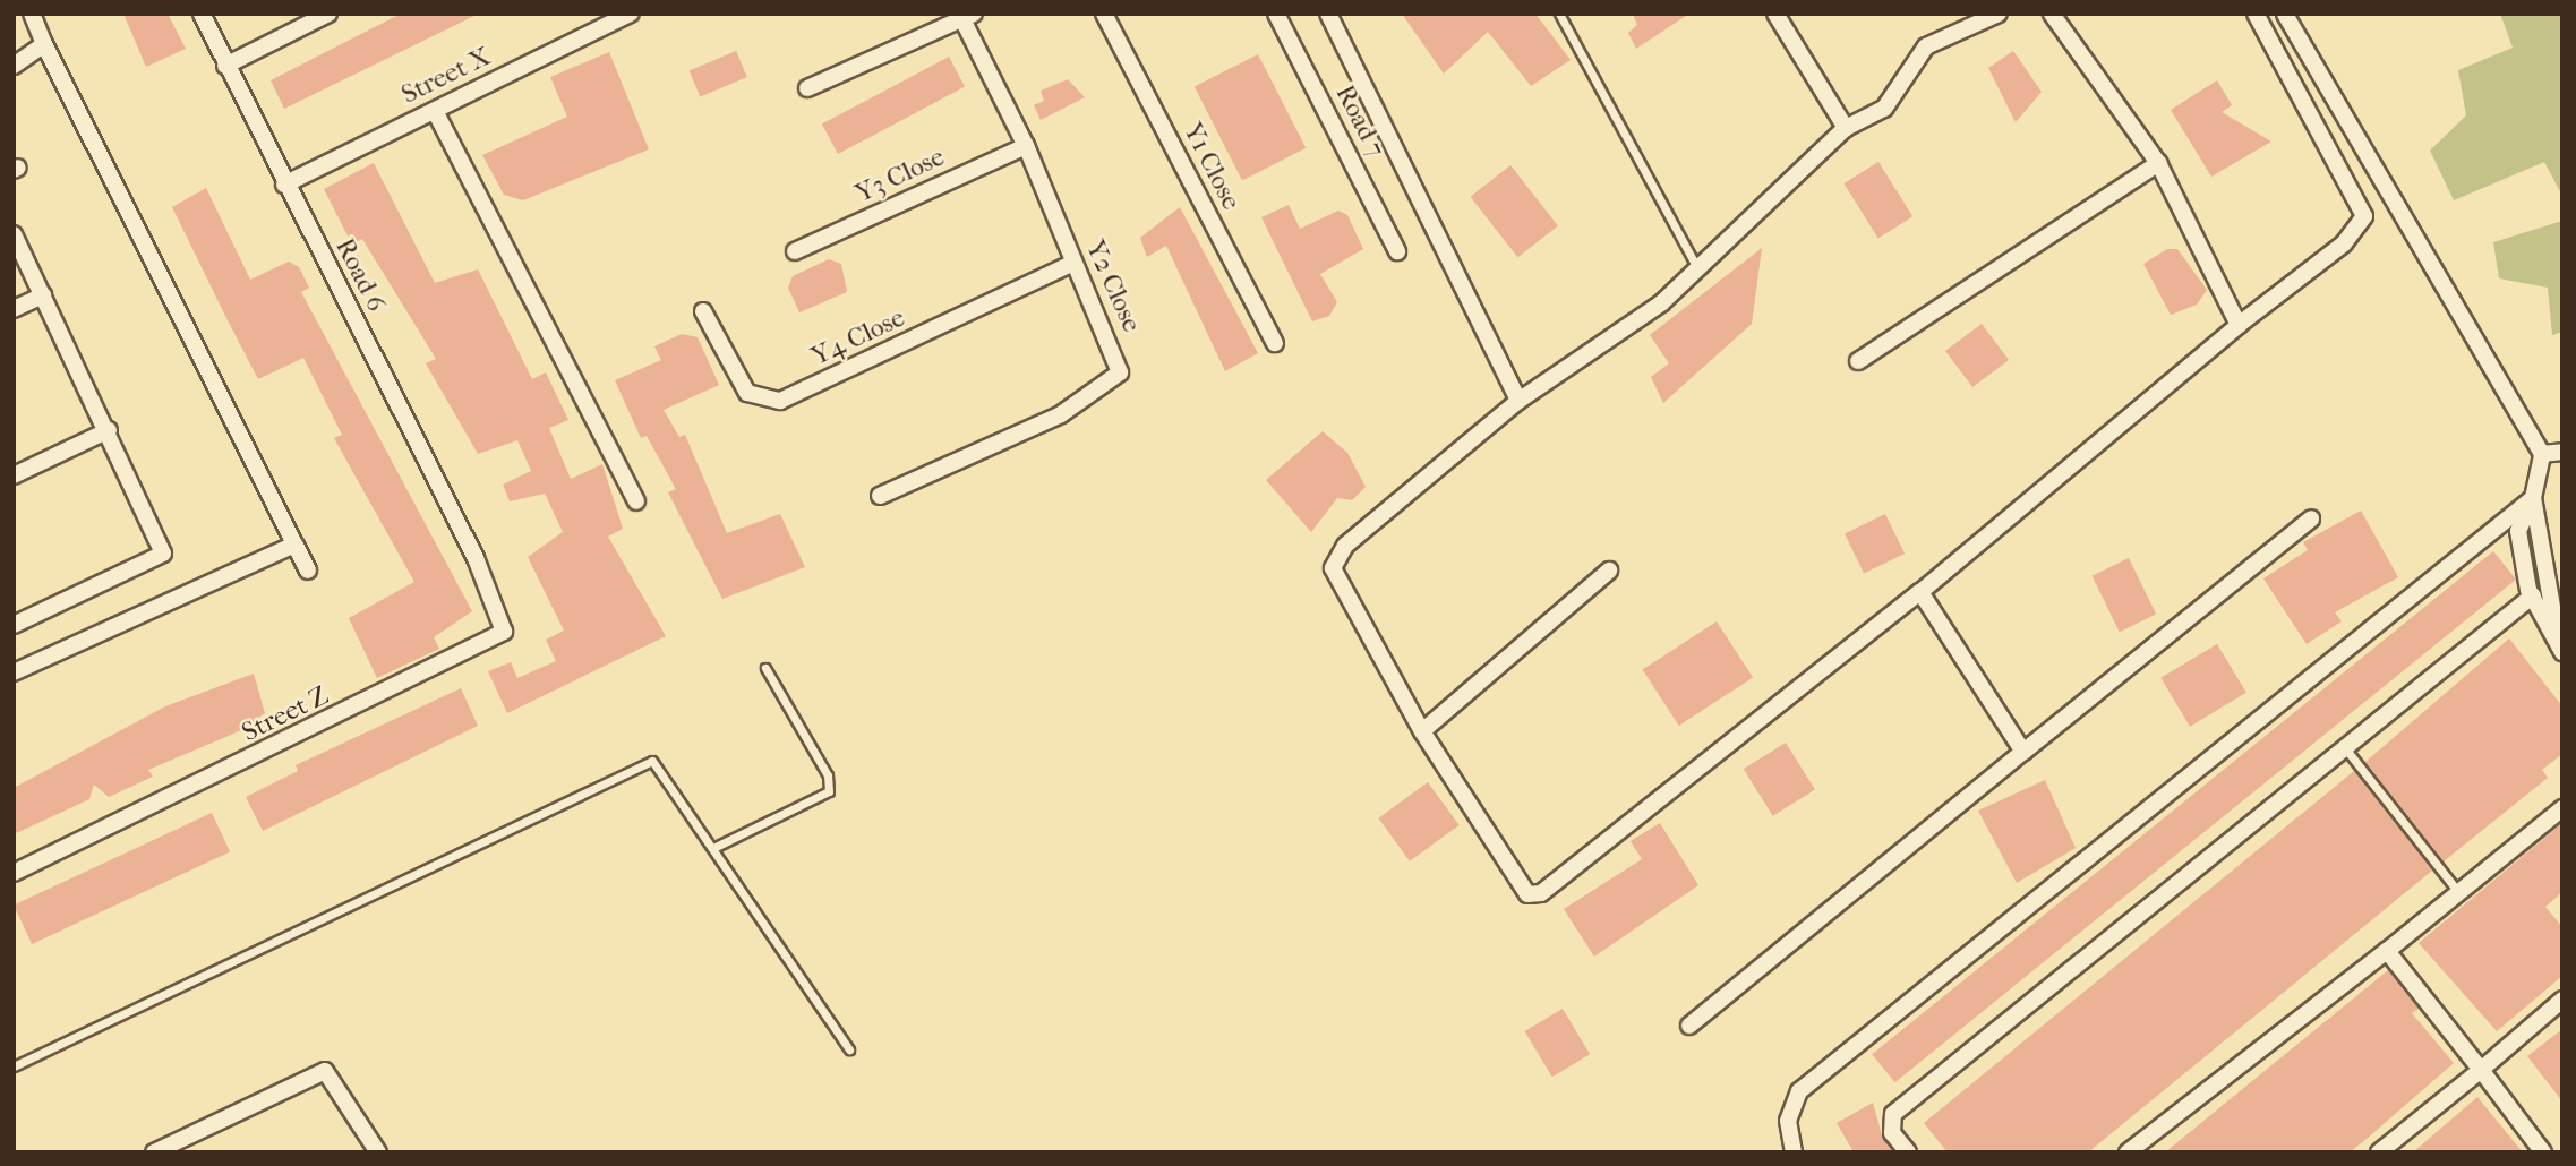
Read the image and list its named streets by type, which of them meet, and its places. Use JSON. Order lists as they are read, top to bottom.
{
  "streets": {
    "street": [
      "Street X",
      "Road 7",
      "Y1 Close",
      "Y3 Close",
      "Road 6",
      "Y2 Close",
      "Y4 Close",
      "Street Z"
    ]
  },
  "crossings": [
    ["Street X", "Road 6"],
    ["Y3 Close", "Y2 Close"],
    ["Road 6", "Street Z"],
    ["Y2 Close", "Y4 Close"]
  ]
}
